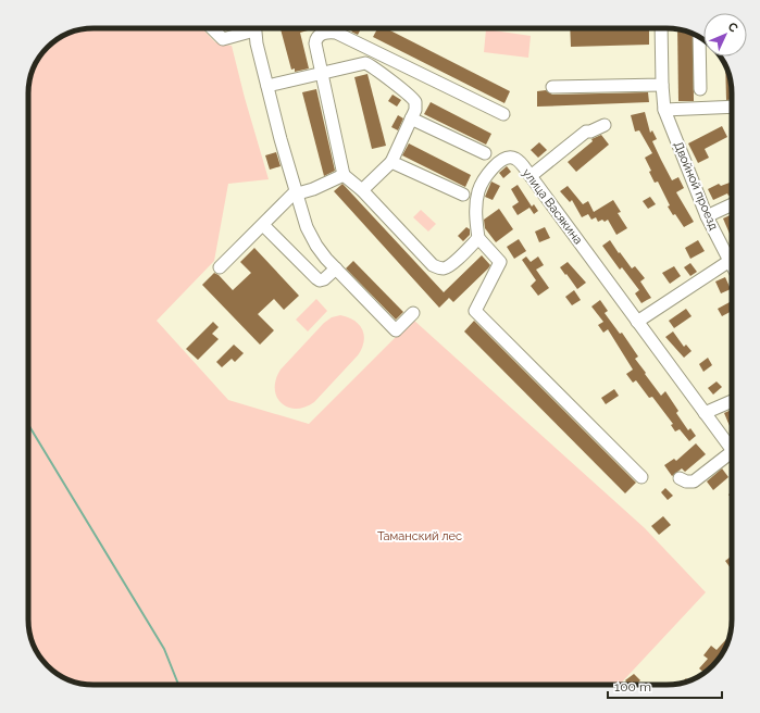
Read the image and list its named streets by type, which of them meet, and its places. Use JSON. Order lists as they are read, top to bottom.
{
  "streets": {
    "street": ["Двойной проезд", "улица Васякина"]
  },
  "parks": ["Таманский лес"],
  "scale_bar": "100 m",
  "north": "top right"
}
